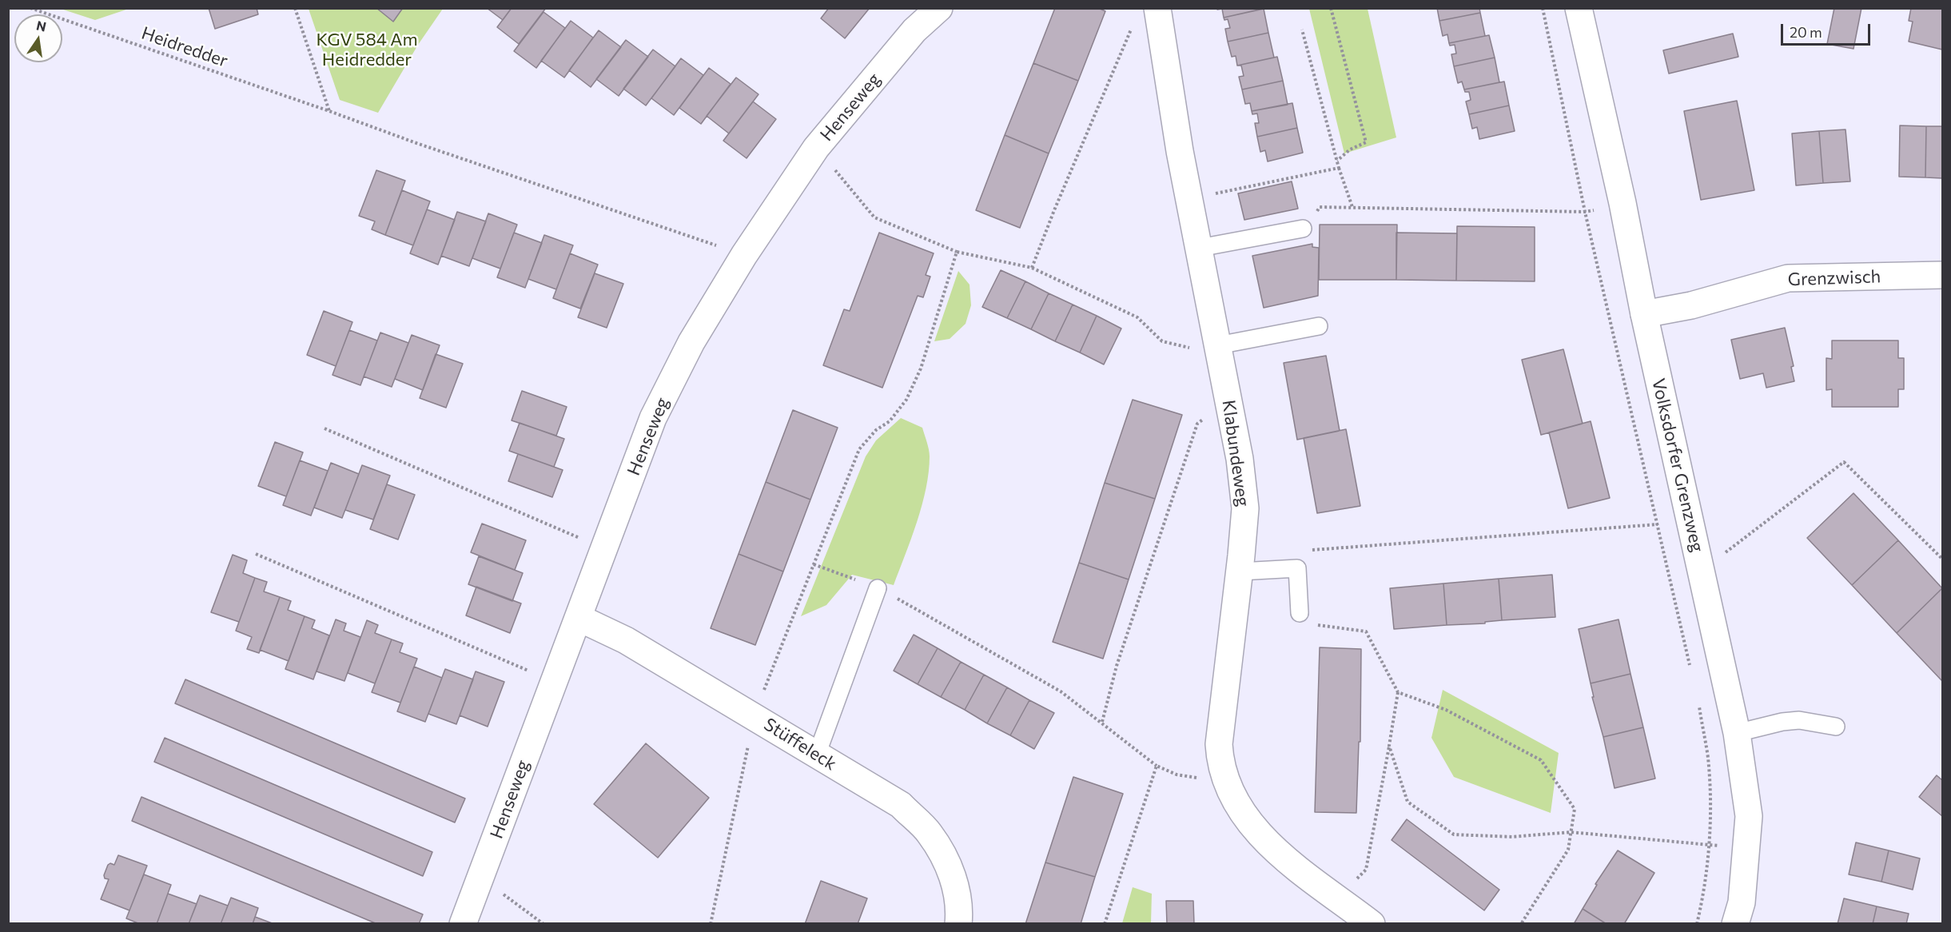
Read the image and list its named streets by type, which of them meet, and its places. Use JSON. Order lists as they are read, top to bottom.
{
  "streets": {
    "street": [
      "Henseweg",
      "Grenzwisch",
      "Klabundeweg",
      "Volksdorfer Grenzweg",
      "Stüffeleck"
    ],
    "path": ["Heidredder"]
  },
  "crossings": [
    ["Heidredder", "Henseweg"],
    ["Henseweg", "Stüffeleck"],
    ["Grenzwisch", "Volksdorfer Grenzweg"]
  ],
  "parks": ["KGV 584 Am Heidredder"],
  "scale_bar": "20 m",
  "north": "top"
}
